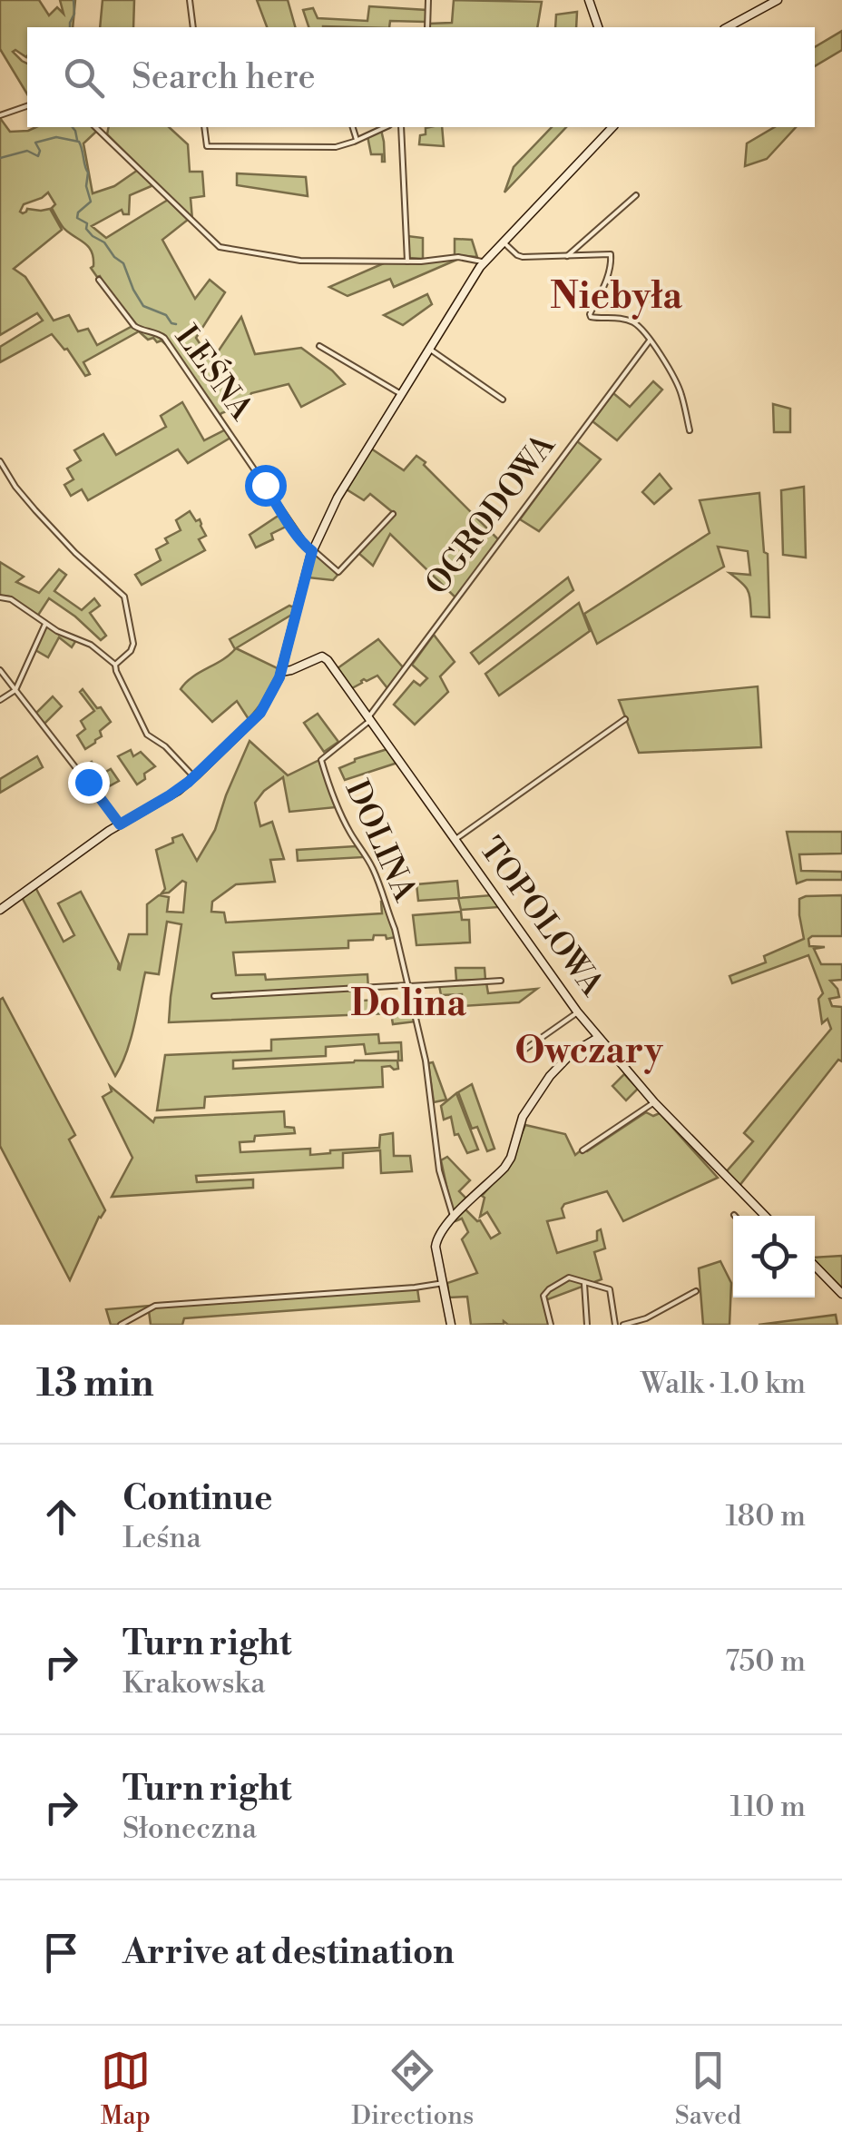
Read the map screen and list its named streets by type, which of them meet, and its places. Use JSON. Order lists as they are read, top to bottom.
{
  "streets": {
    "street": [
      "LEŚNA",
      "OGRODOWA",
      "DOLINA",
      "TOPOLOWA"
    ]
  },
  "crossings": [
    ["OGRODOWA", "DOLINA"],
    ["OGRODOWA", "TOPOLOWA"],
    ["DOLINA", "TOPOLOWA"]
  ],
  "districts": ["Niebyła", "Dolina", "Owczary"],
  "page": {
    "search": "Search here",
    "heading": ["13 min", "Walk · 1.0 km"],
    "list": [
      ["Continue", "Leśna", "180 m"],
      ["Turn right", "Krakowska", "750 m"],
      ["Turn right", "Słoneczna", "110 m"],
      "Arrive at destination"
    ],
    "nav": ["Map", "Directions", "Saved"]
  }
}
